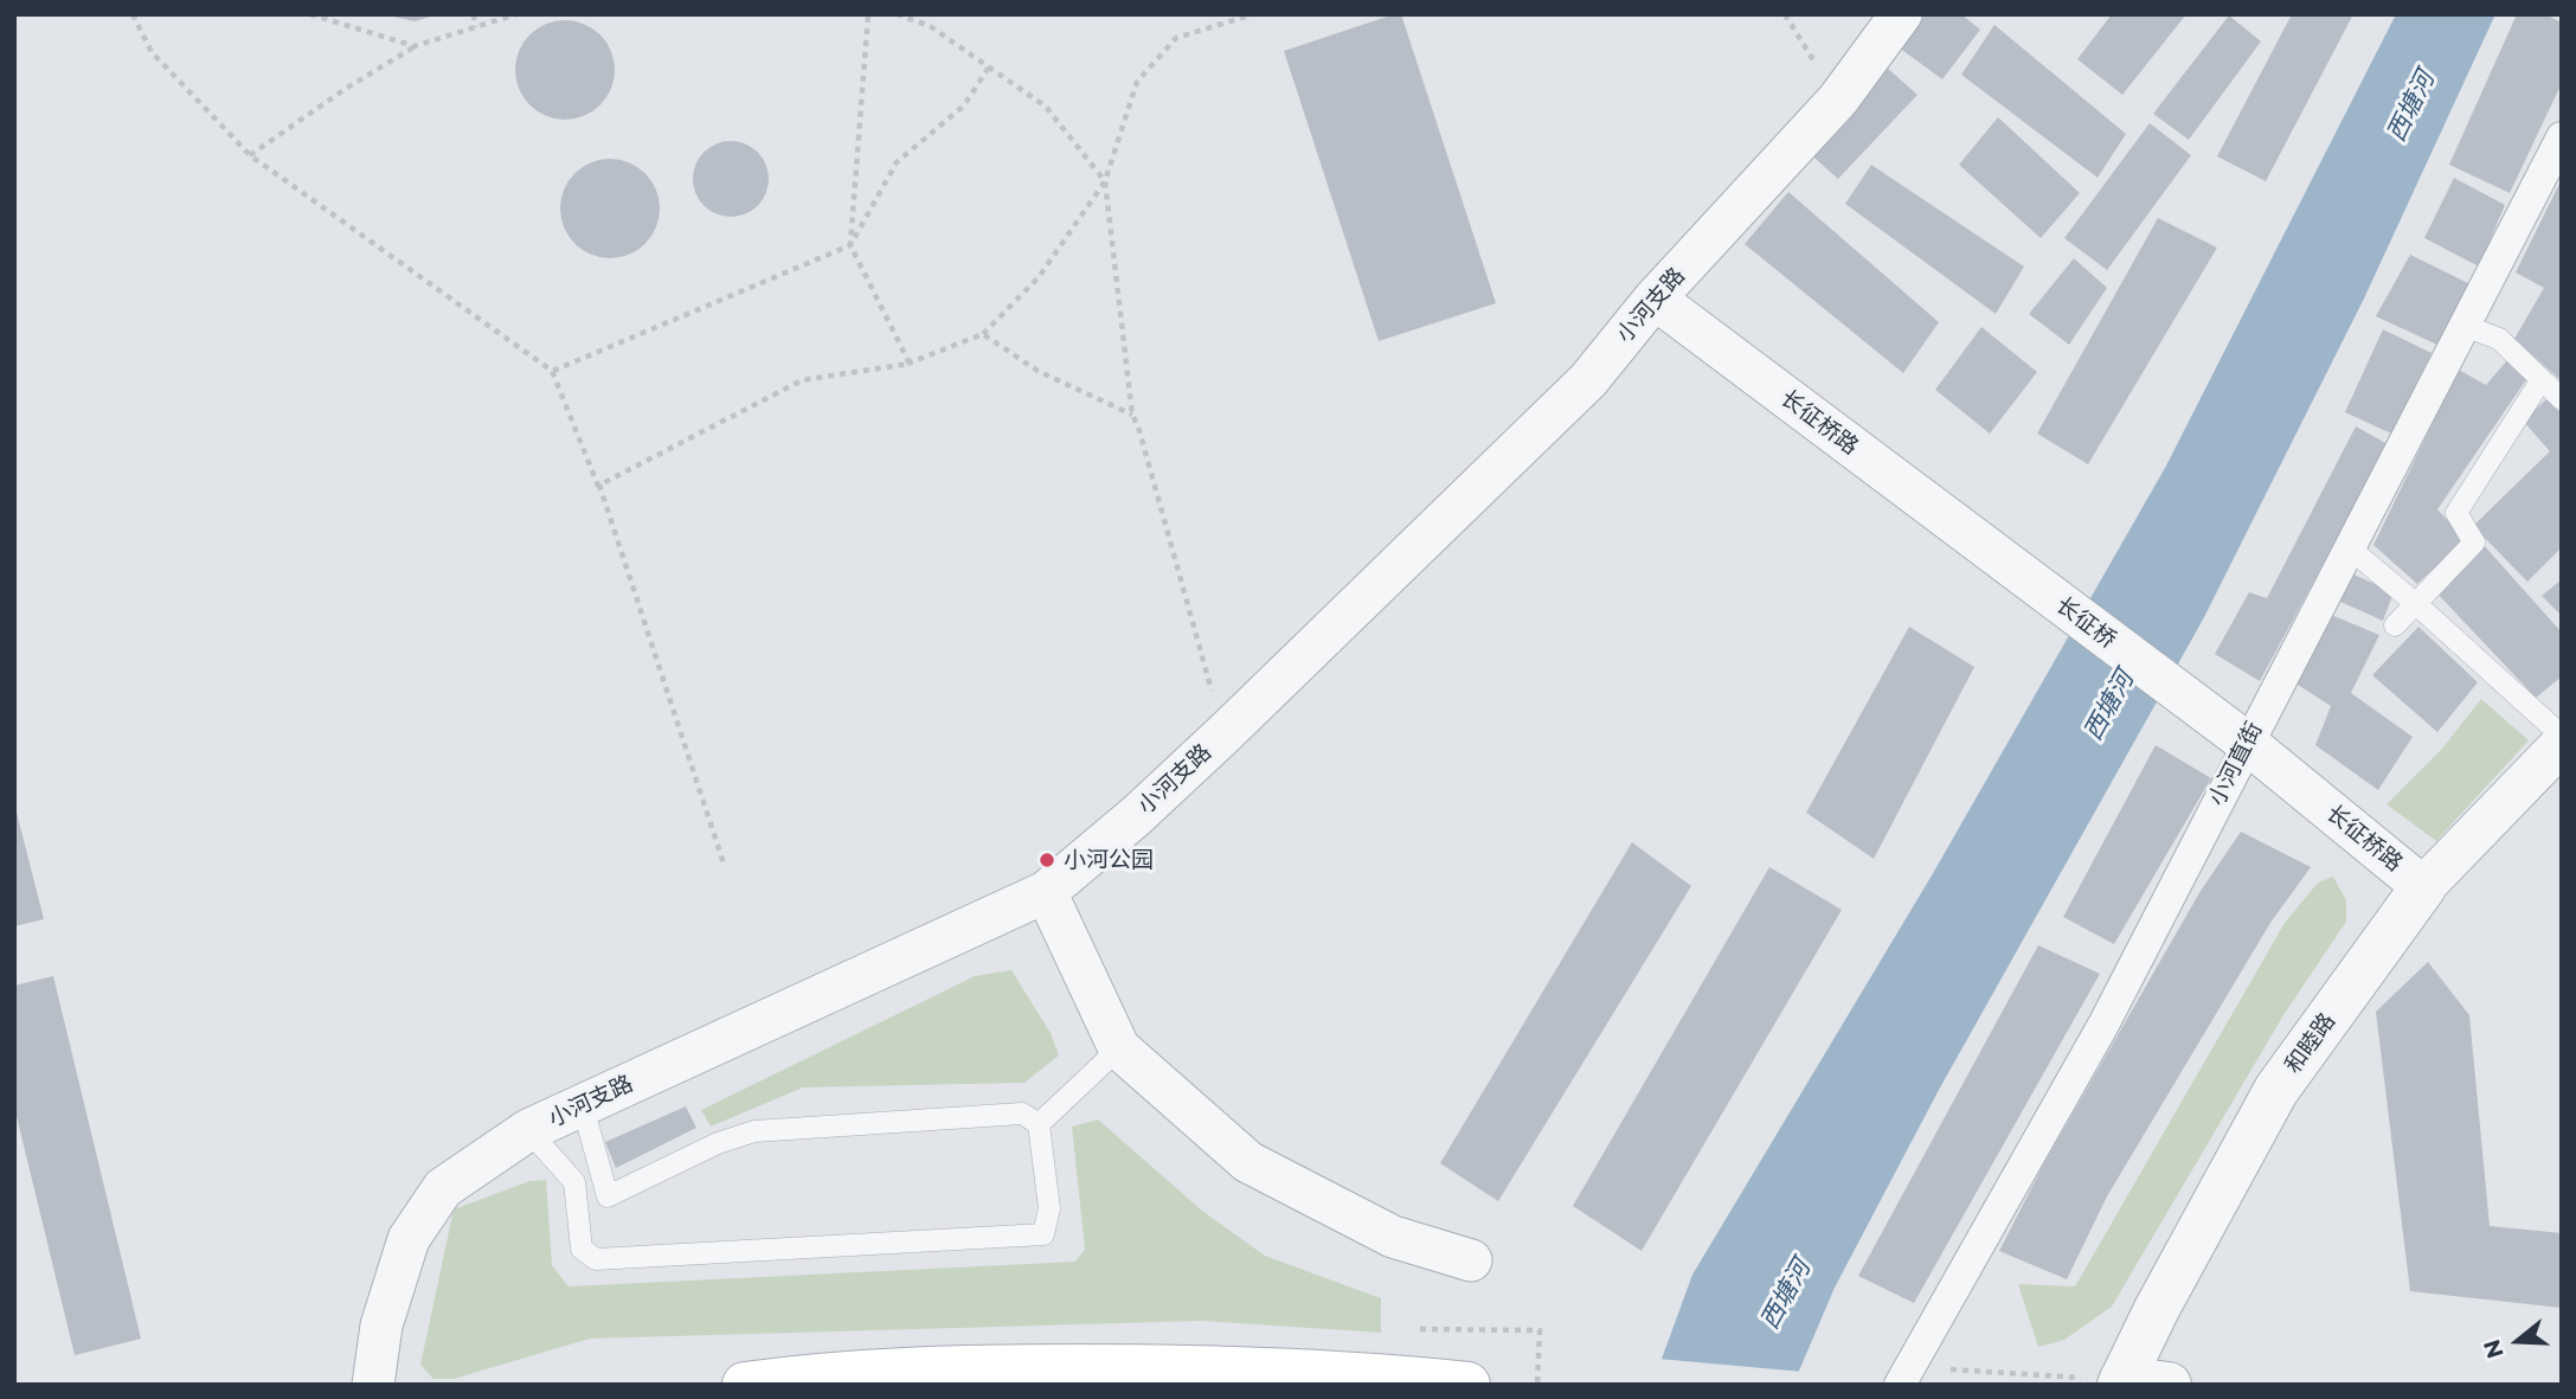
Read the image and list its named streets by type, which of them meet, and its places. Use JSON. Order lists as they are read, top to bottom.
{
  "streets": {
    "street": [
      "小河支路",
      "长征桥路",
      "长征桥",
      "小河直街",
      "和睦路"
    ]
  },
  "crossings": [
    ["小河支路", "长征桥路"],
    ["长征桥路", "长征桥"],
    ["长征桥路", "小河直街"],
    ["长征桥路", "和睦路"],
    ["长征桥", "小河直街"]
  ],
  "water": ["西塘河"],
  "places": ["小河公园"],
  "north": "left"
}
